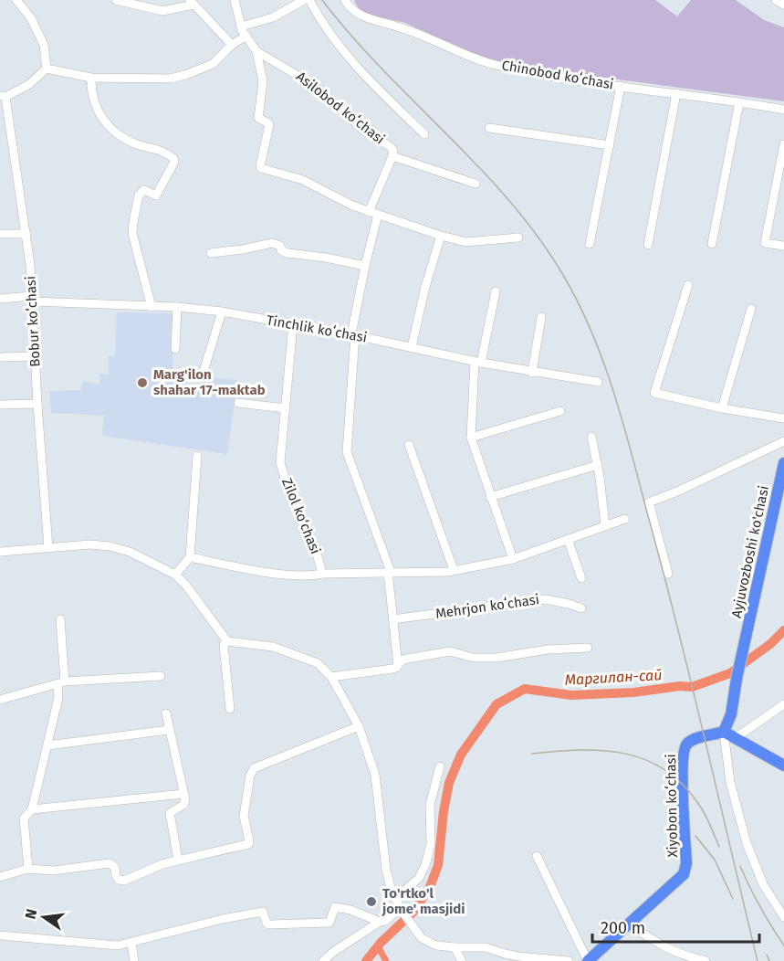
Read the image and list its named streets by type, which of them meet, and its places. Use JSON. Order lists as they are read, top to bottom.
{
  "streets": {
    "main road": ["Ayjuvozboshi ko'chasi", "Xiyobon koʻchasi"],
    "street": [
      "Chinobod koʻchasi",
      "Asilobod koʻchasi",
      "Bobur koʻchasi",
      "Tinchlik koʻchasi",
      "Zilol ko‘chasi",
      "Mehrjon koʻchasi"
    ]
  },
  "crossings": [
    ["Bobur koʻchasi", "Tinchlik koʻchasi"],
    ["Tinchlik koʻchasi", "Zilol ko‘chasi"],
    ["Ayjuvozboshi ko'chasi", "Xiyobon koʻchasi"]
  ],
  "water": ["Маргилан-сай"],
  "places": ["Marg'ilon shahar 17-maktab", "To'rtko'l jome' masjidi"],
  "scale_bar": "200 m",
  "north": "left"
}
